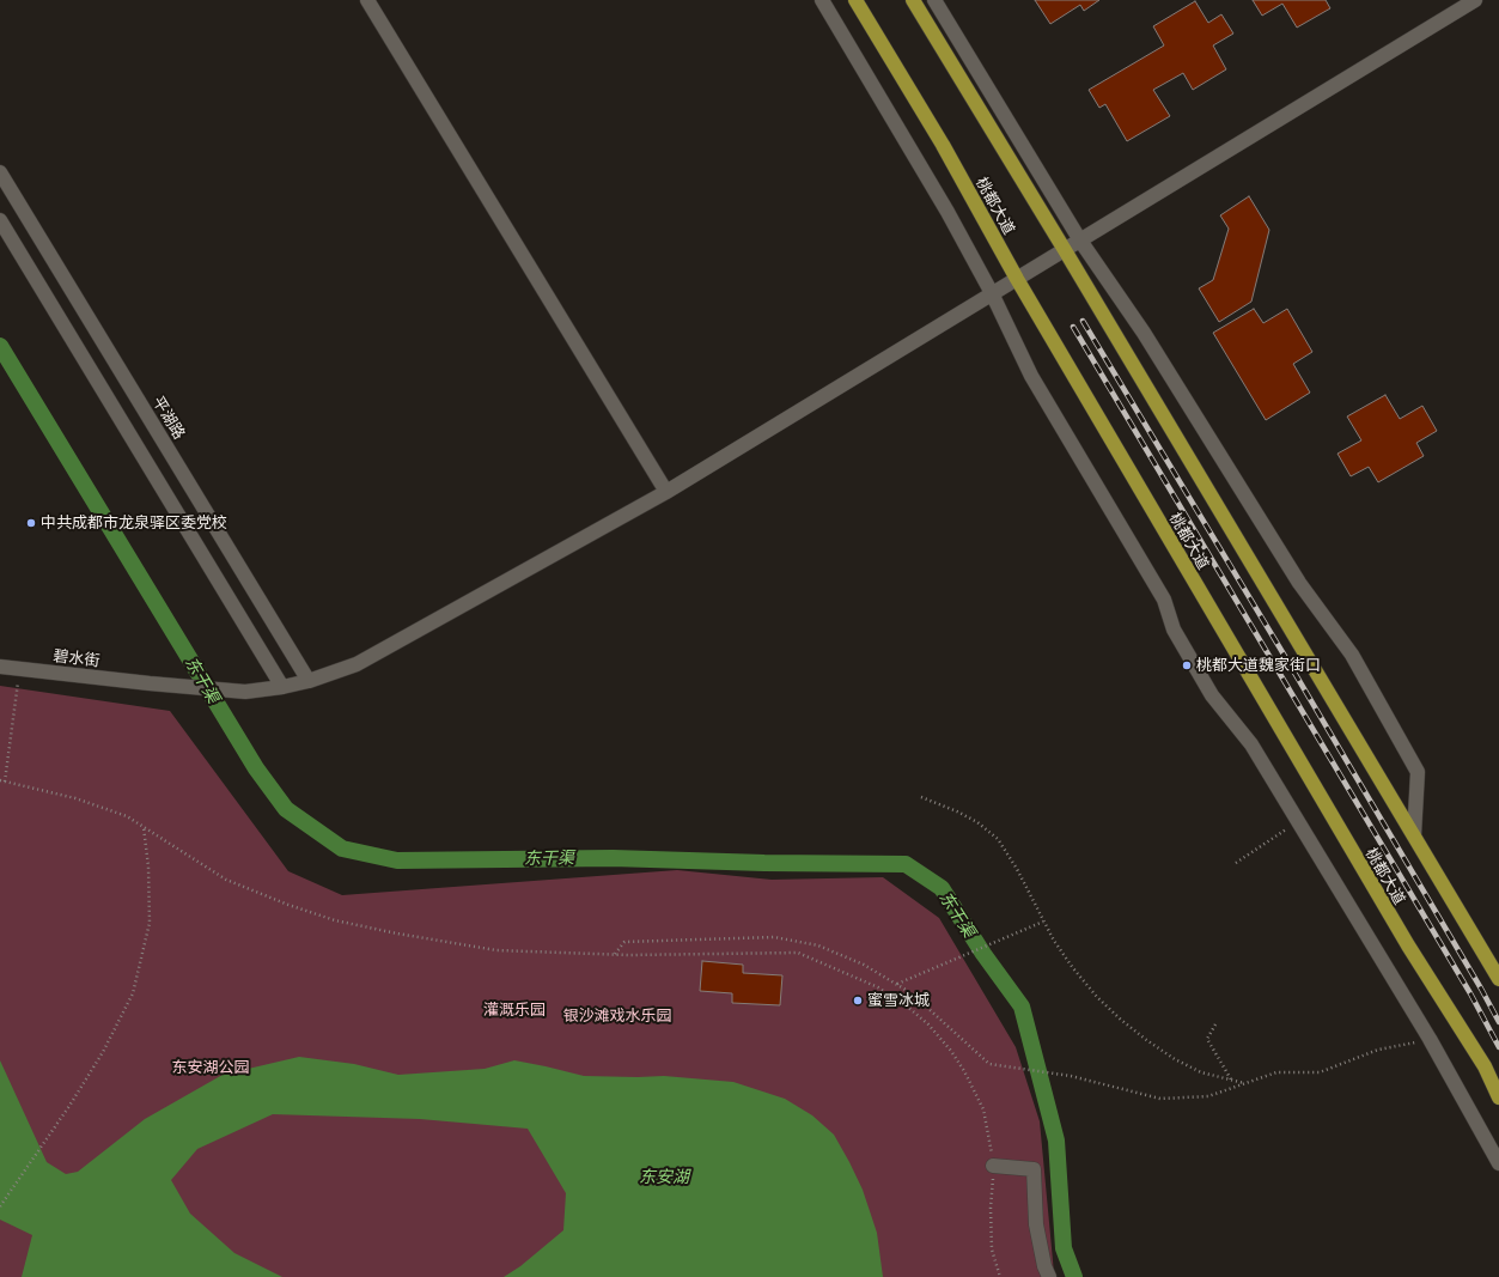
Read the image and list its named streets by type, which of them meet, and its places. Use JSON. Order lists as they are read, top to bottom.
{
  "streets": {
    "main road": ["桃都大道"],
    "street": ["平湖路", "碧水街"]
  },
  "crossings": [
    ["桃都大道", "碧水街"],
    ["平湖路", "碧水街"]
  ],
  "water": ["东干渠", "东安湖"],
  "parks": ["灌溉乐园", "银沙滩戏水乐园", "东安湖公园"],
  "places": ["中共成都市龙泉驿区委党校", "桃都大道魏家街口", "蜜雪冰城"]
}
